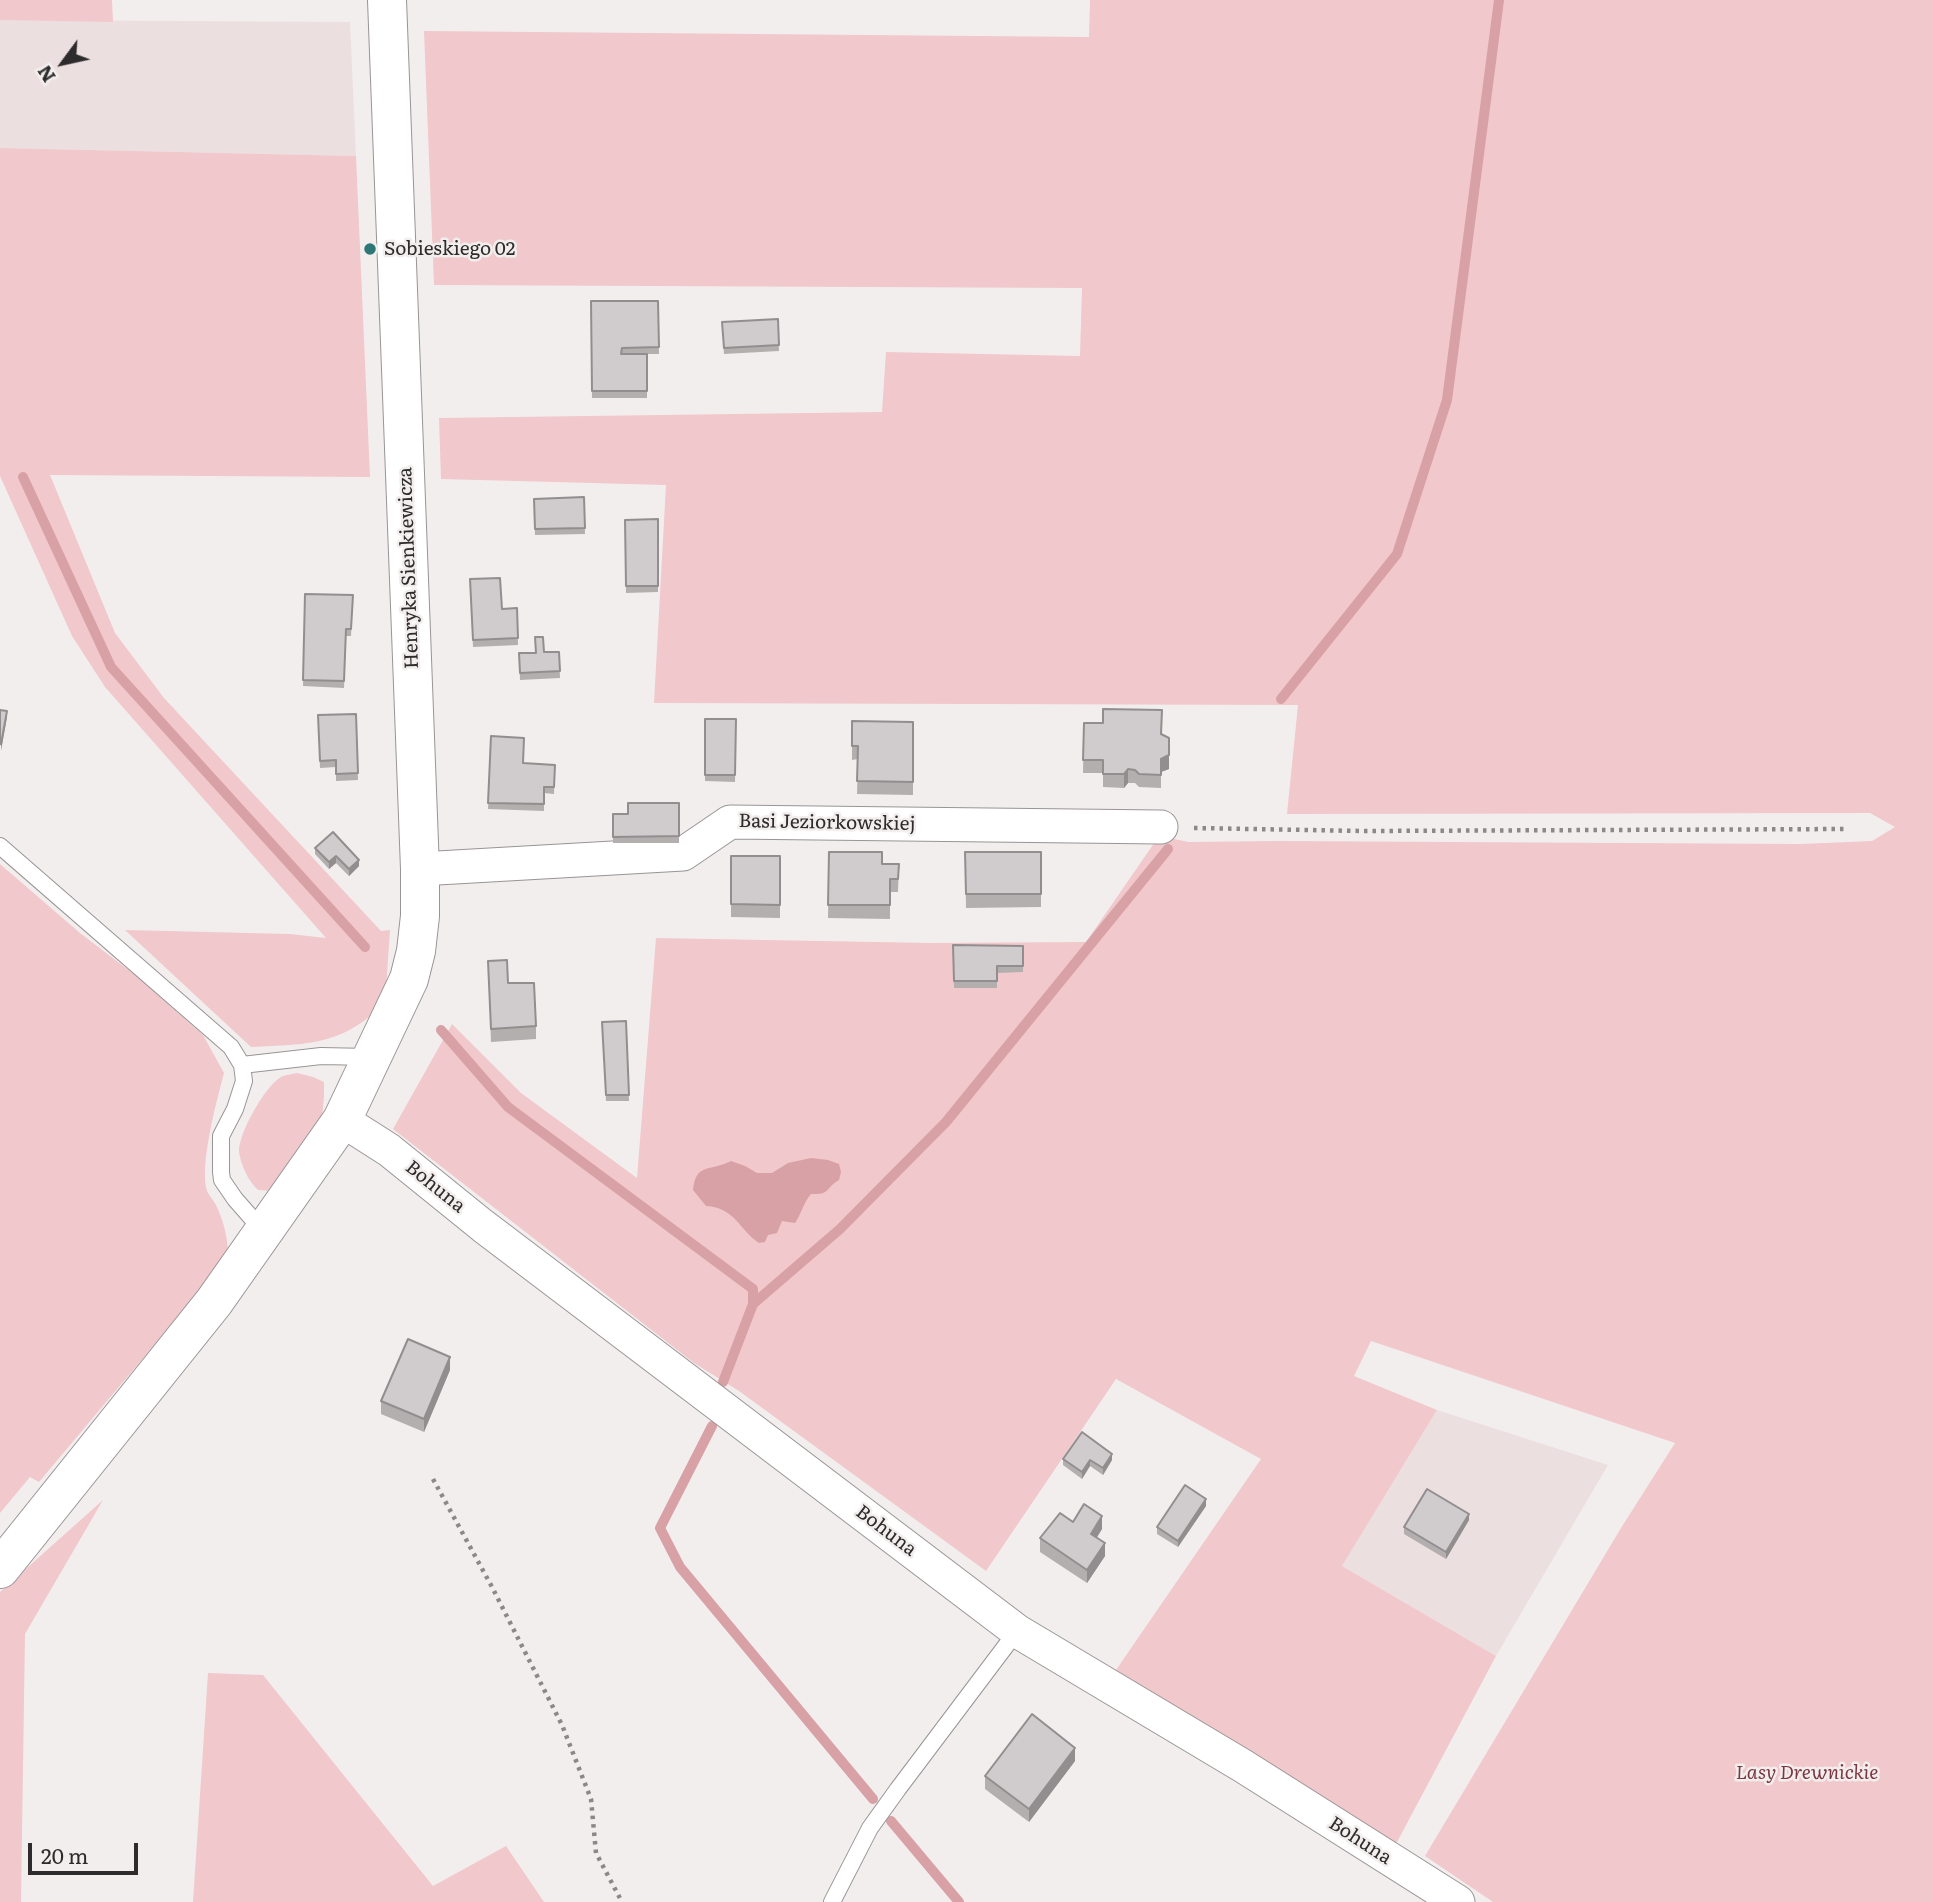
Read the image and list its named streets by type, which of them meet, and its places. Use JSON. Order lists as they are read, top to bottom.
{
  "streets": {
    "street": ["Henryka Sienkiewicza", "Basi Jeziorkowskiej", "Bohuna"]
  },
  "crossings": [
    ["Henryka Sienkiewicza", "Basi Jeziorkowskiej"],
    ["Henryka Sienkiewicza", "Bohuna"]
  ],
  "parks": ["Lasy Drewnickie"],
  "places": ["Sobieskiego 02"],
  "scale_bar": "20 m",
  "north": "bottom left"
}
